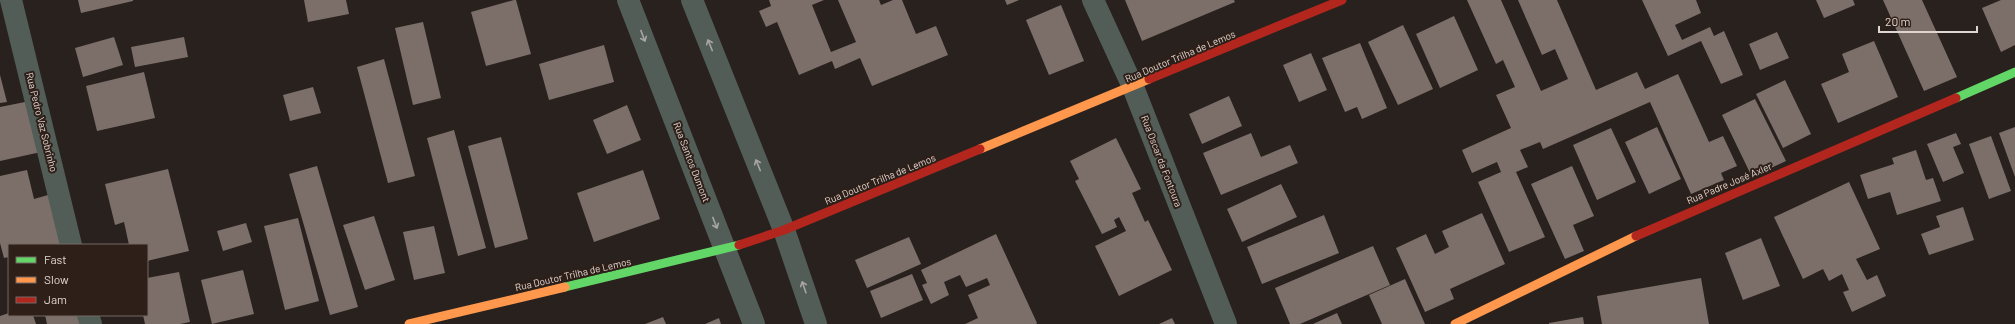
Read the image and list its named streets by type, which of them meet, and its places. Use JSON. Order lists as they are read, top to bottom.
{
  "streets": {
    "street": [
      "Rua Doutor Trilha de Lemos",
      "Rua Pedro Vaz Sobrinho",
      "Rua Oscar da Fontoura",
      "Rua Santos Dumont",
      "Rua Padre José Axler"
    ]
  },
  "crossings": [
    ["Rua Doutor Trilha de Lemos", "Rua Oscar da Fontoura"],
    ["Rua Doutor Trilha de Lemos", "Rua Santos Dumont"]
  ],
  "legend": ["Fast", "Slow", "Jam"],
  "scale_bar": "20 m"
}
